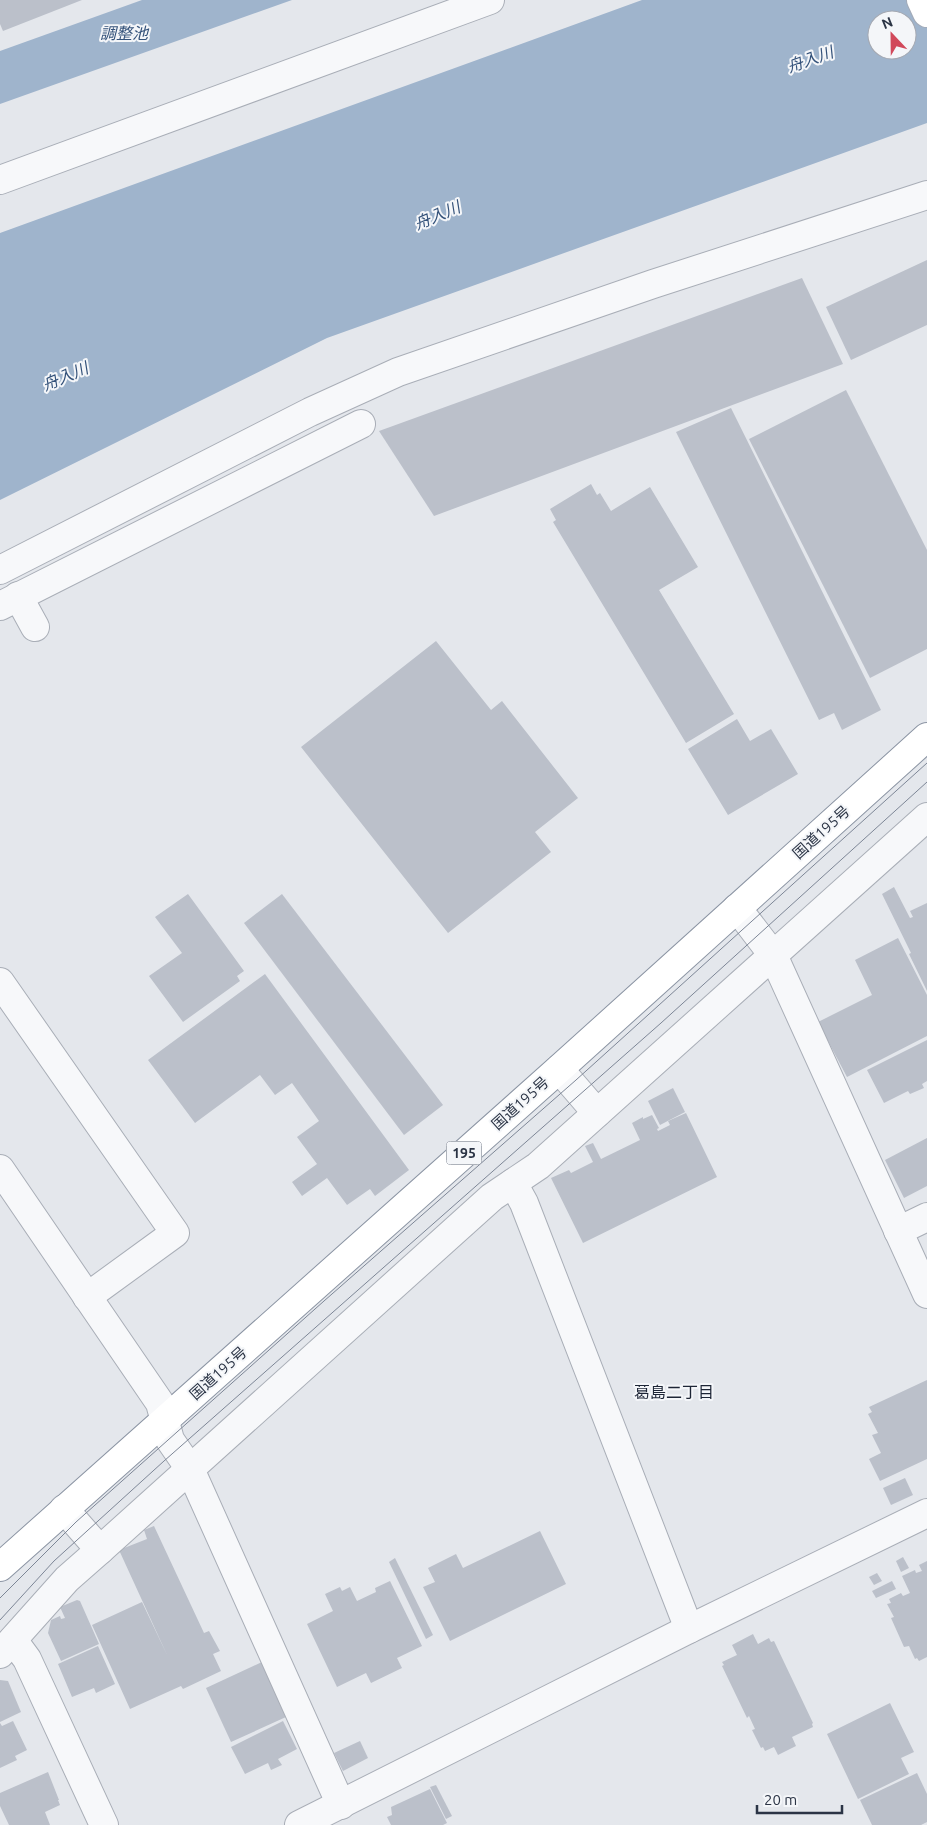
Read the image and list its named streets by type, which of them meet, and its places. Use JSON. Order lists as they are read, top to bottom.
{
  "streets": {
    "main road": ["国道195号", "195"]
  },
  "districts": ["葛島二丁目"],
  "water": ["調整池", "舟入川"],
  "scale_bar": "20 m",
  "north": "top"
}
